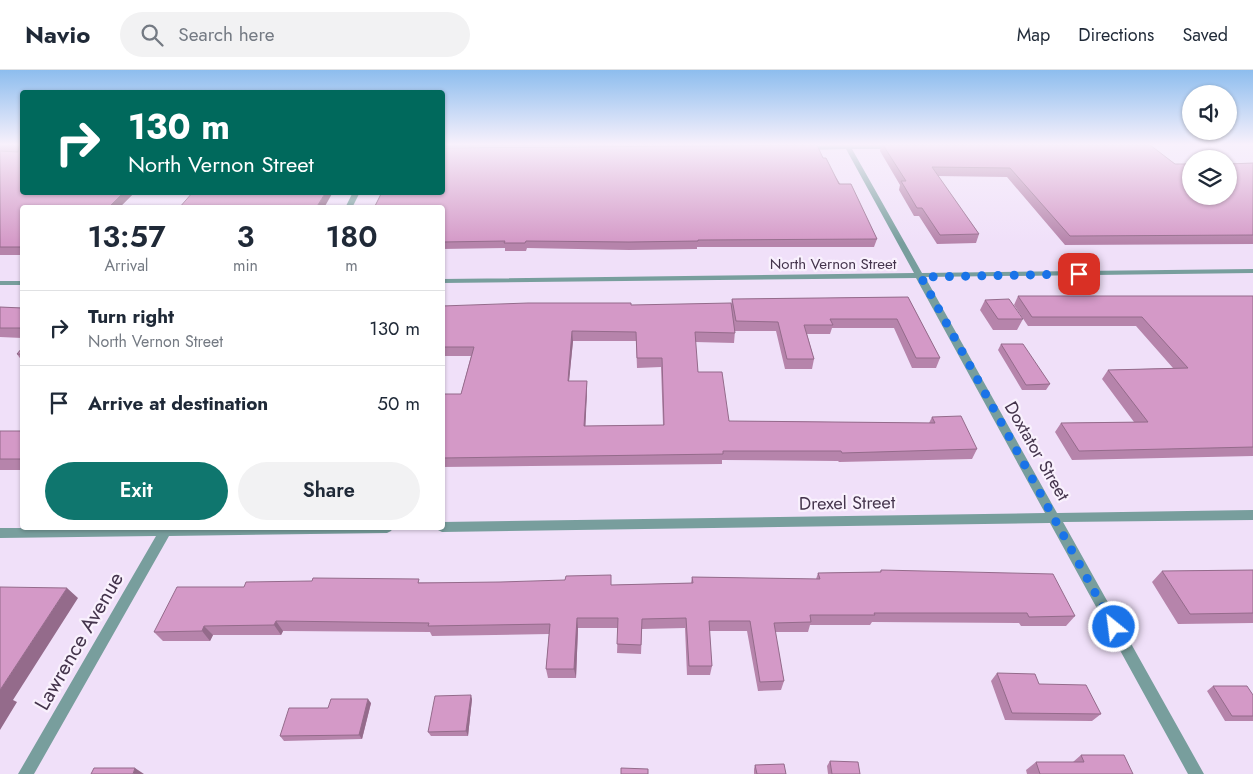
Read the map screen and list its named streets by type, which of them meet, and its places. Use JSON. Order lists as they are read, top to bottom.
{
  "streets": {
    "street": [
      "North Vernon Street",
      "Doxtator Street",
      "Drexel Street",
      "Lawrence Avenue"
    ]
  },
  "crossings": [
    ["North Vernon Street", "Doxtator Street"],
    ["Doxtator Street", "Drexel Street"]
  ],
  "page": {
    "header": "Navio",
    "search": "Search here",
    "nav": ["Map", "Directions", "Saved"],
    "turn": ["130 m", "North Vernon Street"],
    "eta": [
      "13:57",
      "Arrival",
      "3",
      "min",
      "180",
      "m"
    ],
    "list": [
      {
        "name": "Turn right",
        "note": "North Vernon Street",
        "value": "130 m"
      },
      {
        "name": "Arrive at destination",
        "value": "50 m"
      }
    ],
    "buttons": ["Exit", "Share"]
  }
}
